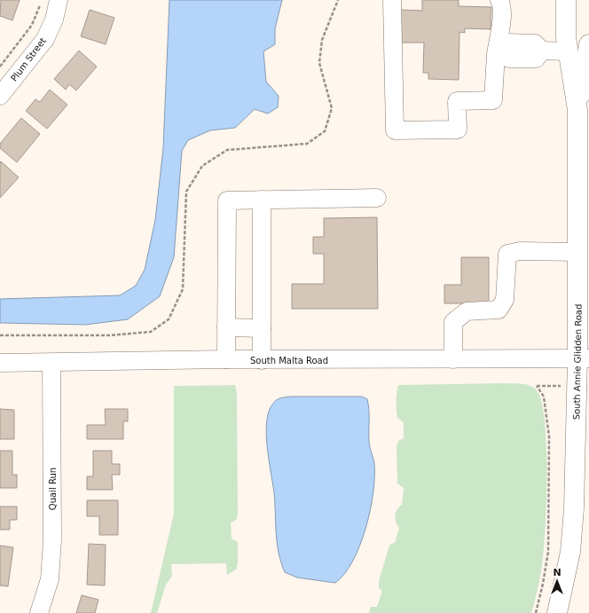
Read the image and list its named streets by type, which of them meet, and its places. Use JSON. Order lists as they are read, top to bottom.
{
  "streets": {
    "main road": ["South Annie Glidden Road"],
    "street": ["Plum Street", "South Malta Road", "Quail Run"]
  },
  "crossings": [
    ["South Malta Road", "South Annie Glidden Road"],
    ["South Malta Road", "Quail Run"]
  ],
  "north": "top"
}
